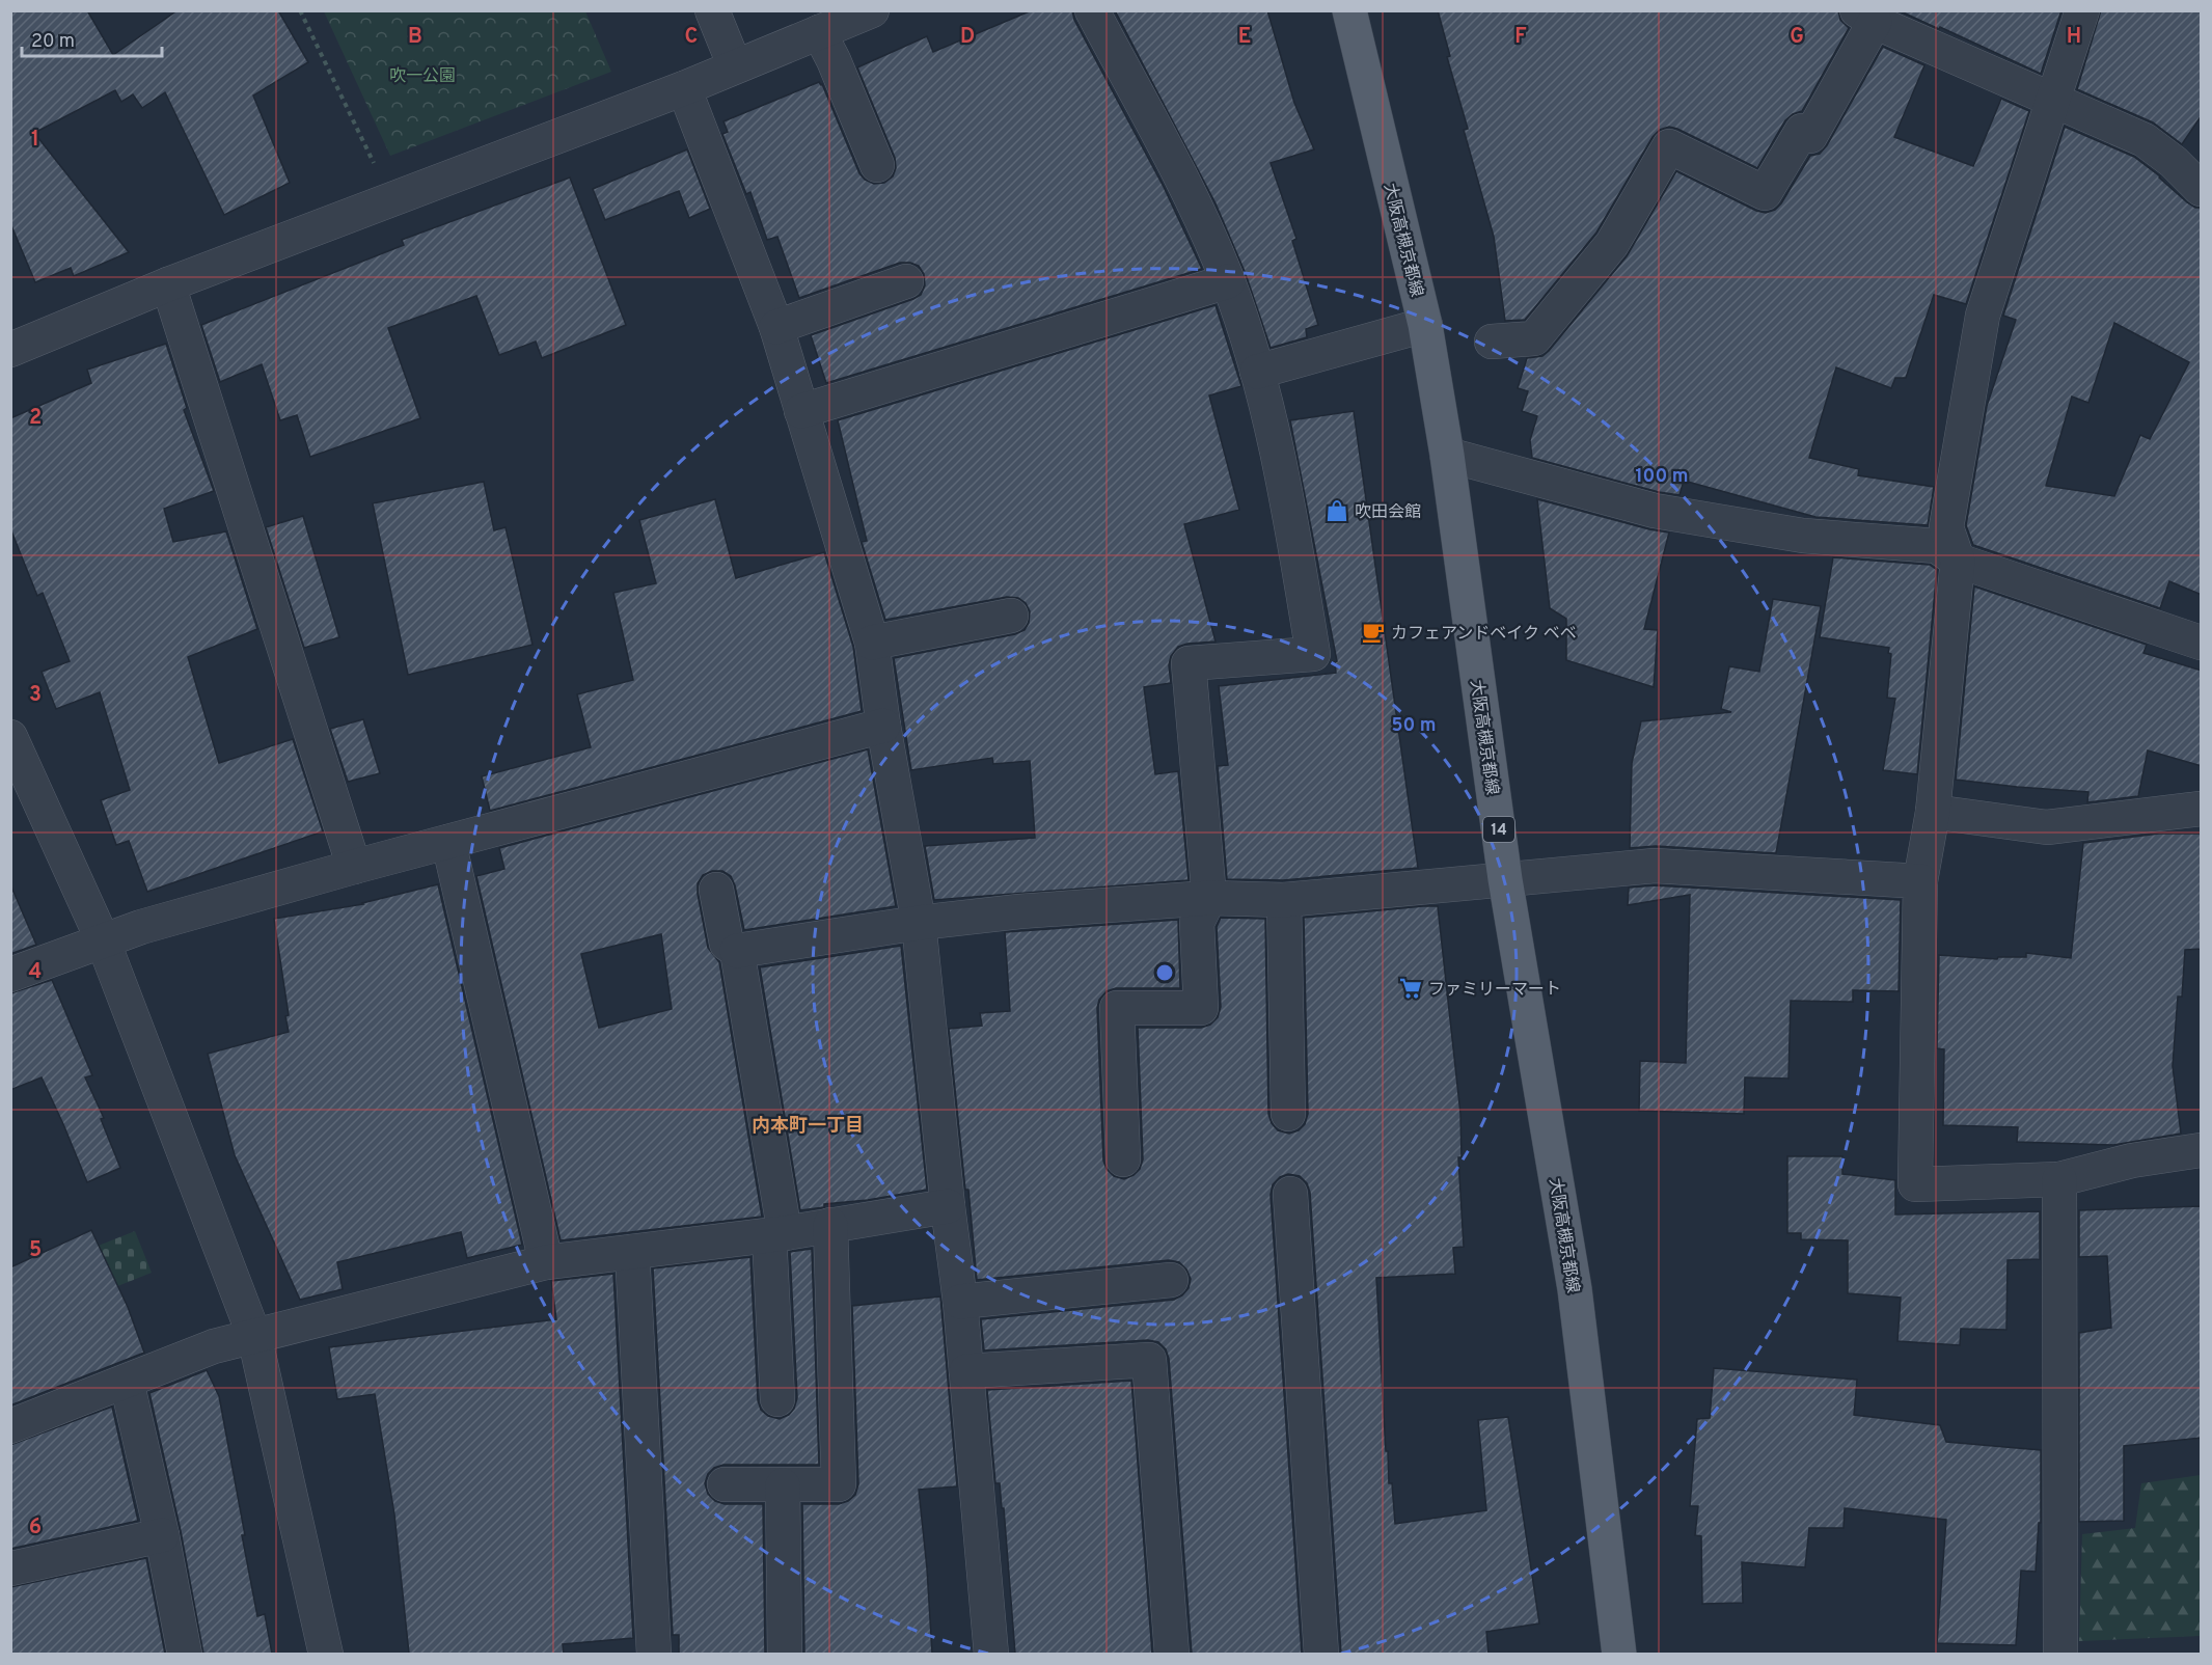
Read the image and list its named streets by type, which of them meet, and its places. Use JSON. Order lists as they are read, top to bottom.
{
  "streets": {
    "main road": ["大阪高槻京都線", "14"]
  },
  "districts": ["内本町一丁目"],
  "parks": ["吹一公園"],
  "places": {
    "shop": ["吹田会館"],
    "cafe": ["カフェアンドベイク ベベ"],
    "supermarket": ["ファミリーマート"]
  },
  "scale_bar": "20 m",
  "grid": {
    "columns": [
      "B",
      "C",
      "D",
      "E",
      "F",
      "G",
      "H"
    ],
    "rows": [
      "1",
      "2",
      "3",
      "4",
      "5",
      "6"
    ]
  },
  "rings": ["100 m", "50 m"]
}
